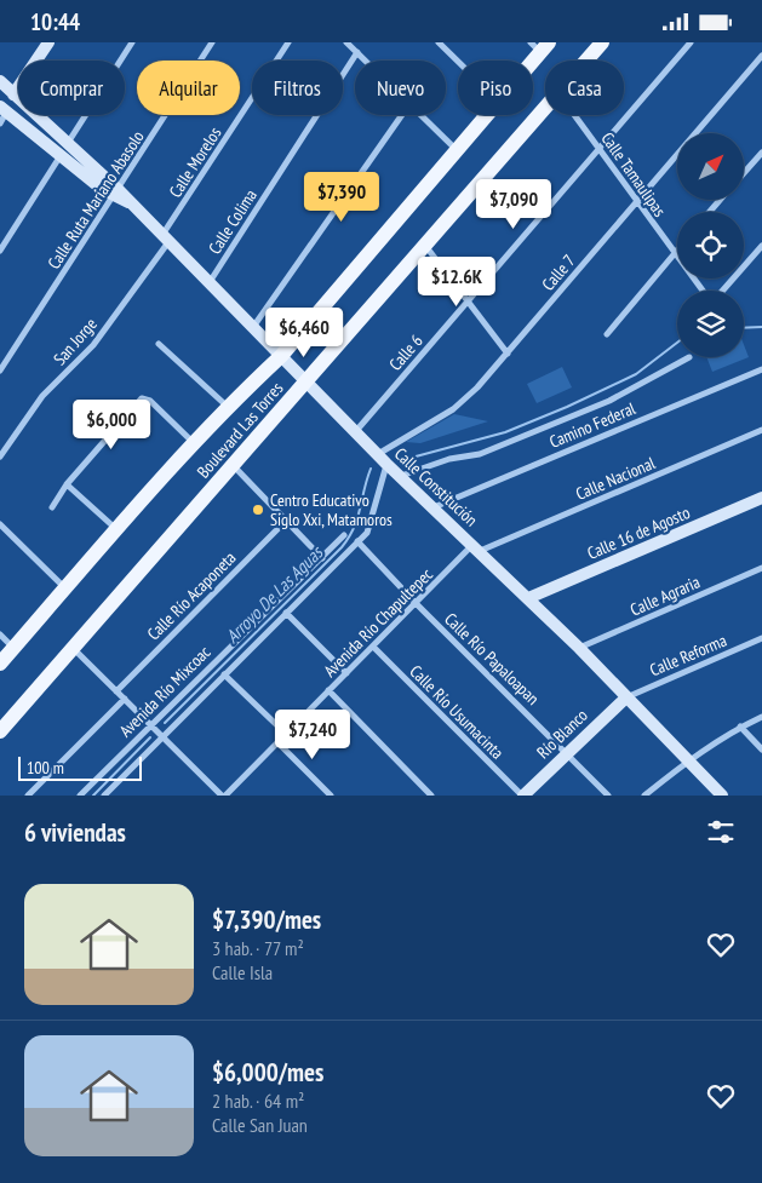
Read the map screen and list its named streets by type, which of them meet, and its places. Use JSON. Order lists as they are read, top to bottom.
{
  "streets": {
    "main road": [
      "Boulevard Las Torres",
      "Calle Constitución",
      "Calle 16 de Agosto",
      "Río Blanco"
    ],
    "street": [
      "Calle Morelos",
      "Calle Tamaulipas",
      "Calle Ruta Mariano Abasolo",
      "Calle Colima",
      "Calle 7",
      "San Jorge",
      "Calle 6",
      "Camino Federal",
      "Calle Nacional",
      "Calle Río Acaponeta",
      "Calle Agraria",
      "Avenida Río Chapultepec",
      "Calle Reforma",
      "Calle Río Papaloapan",
      "Avenida Río Mixcoac",
      "Calle Río Usumacinta"
    ]
  },
  "crossings": [
    ["Calle Morelos", "San Jorge"],
    ["Calle Morelos", "Calle Constitución"],
    ["Calle Tamaulipas", "Calle 7"],
    ["Calle Tamaulipas", "Calle 6"],
    ["Calle Ruta Mariano Abasolo", "Calle Constitución"],
    ["Calle Colima", "Calle Constitución"],
    ["Calle 7", "Calle Constitución"],
    ["San Jorge", "Calle Constitución"],
    ["Calle 6", "Calle Constitución"],
    ["Camino Federal", "Calle Constitución"],
    ["Boulevard Las Torres", "Calle Constitución"],
    ["Calle Nacional", "Calle Constitución"],
    ["Calle Nacional", "Avenida Río Chapultepec"],
    ["Calle Constitución", "Calle 16 de Agosto"],
    ["Calle Constitución", "Calle Agraria"],
    ["Calle Constitución", "Avenida Río Chapultepec"],
    ["Calle Constitución", "Calle Reforma"],
    ["Calle Constitución", "Avenida Río Mixcoac"],
    ["Calle Constitución", "Río Blanco"],
    ["Avenida Río Chapultepec", "Calle Río Papaloapan"],
    ["Avenida Río Chapultepec", "Calle Río Usumacinta"],
    ["Calle Reforma", "Río Blanco"],
    ["Calle Río Papaloapan", "Avenida Río Mixcoac"],
    ["Calle Río Papaloapan", "Río Blanco"],
    ["Calle Río Usumacinta", "Río Blanco"]
  ],
  "water": ["Arroyo De Las Aguas"],
  "places": ["Centro Educativo Siglo Xxi, Matamoros"],
  "scale_bar": "100 m",
  "north": "top right",
  "page": {
    "status": "10:44",
    "chip": [
      "Comprar",
      "Alquilar",
      "Filtros",
      "Nuevo",
      "Piso",
      "Casa"
    ],
    "price": [
      "$7,390",
      "$7,090",
      "$12.6K",
      "$6,460",
      "$6,000",
      "$7,240"
    ],
    "scale": "100 m",
    "heading": "6 viviendas",
    "list": [
      {
        "name": "$7,390/mes",
        "note": "3 hab. · 77 m² · Calle Isla"
      },
      {
        "name": "$6,000/mes",
        "note": "2 hab. · 64 m² · Calle San Juan"
      }
    ]
  }
}
